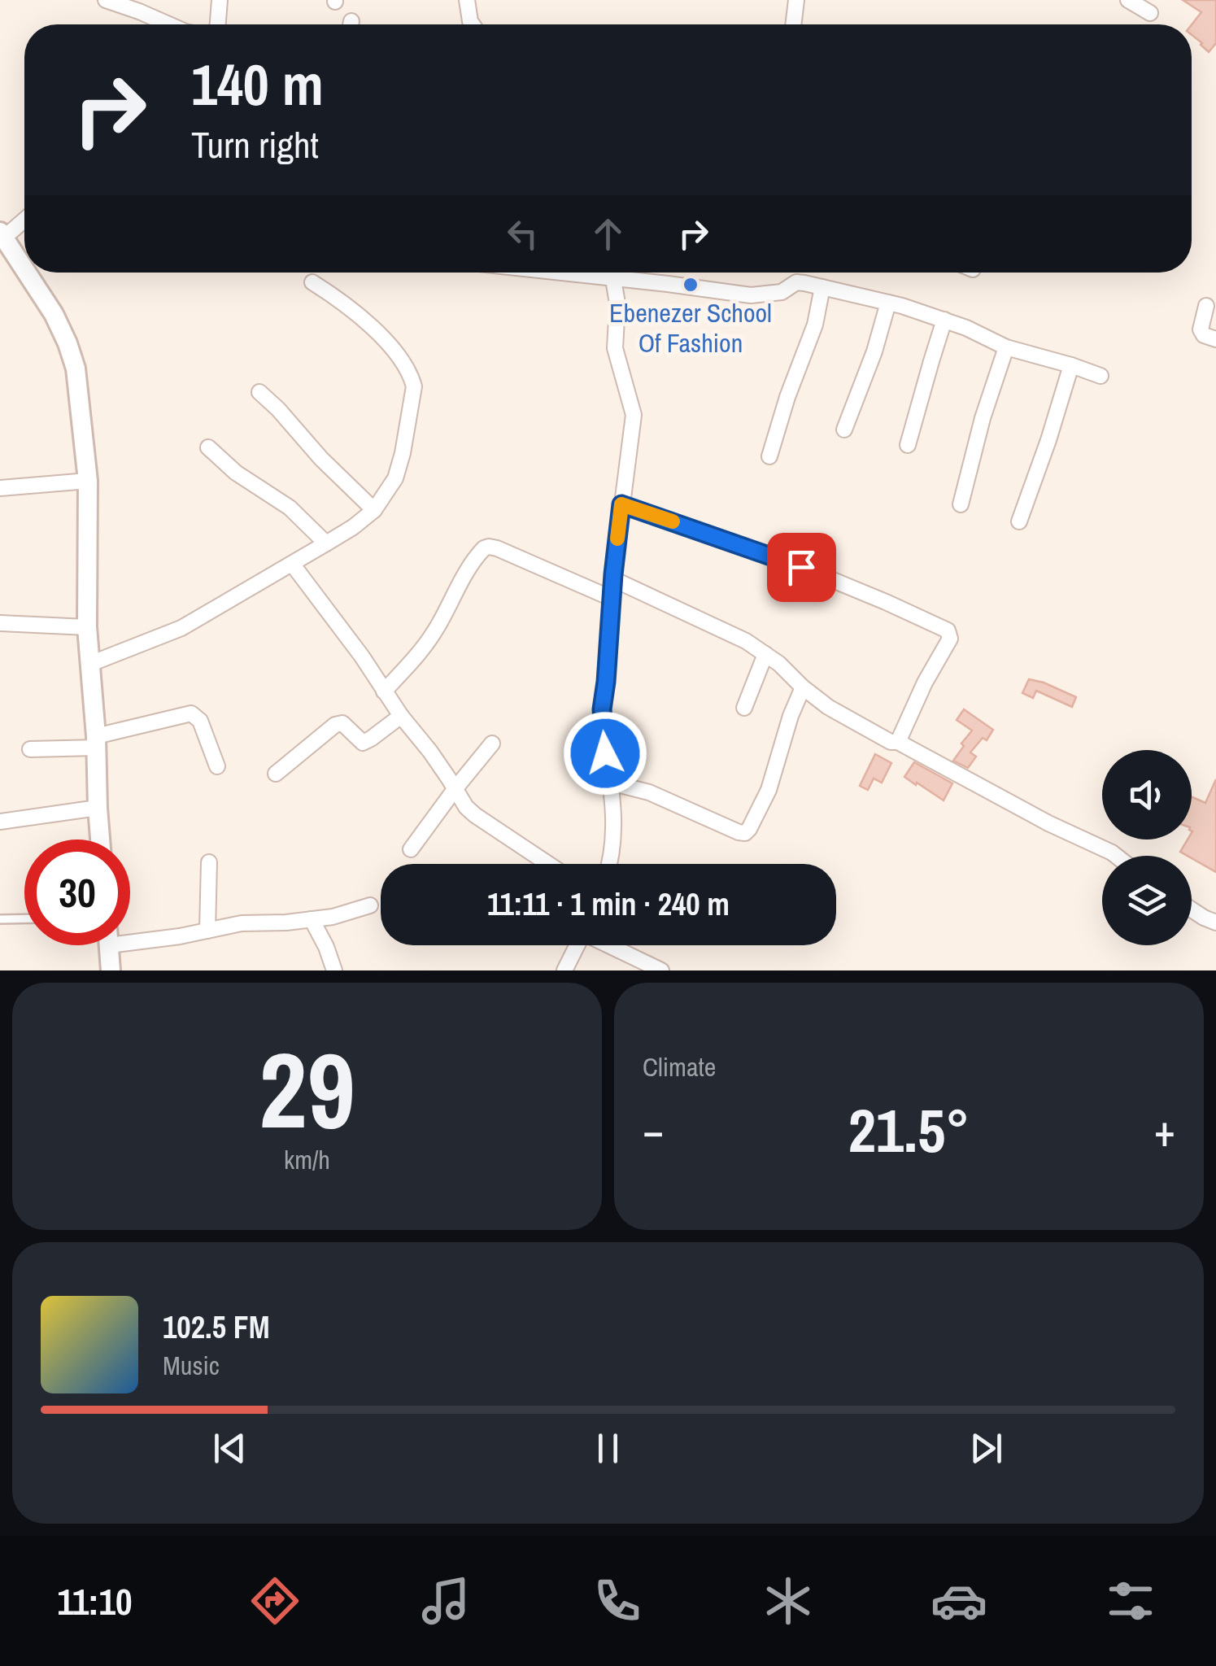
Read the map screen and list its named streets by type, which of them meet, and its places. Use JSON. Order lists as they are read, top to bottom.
{
  "places": ["Ebenezer School Of Fashion"],
  "page": {
    "turn": ["140 m", "Turn right"],
    "limit": "30",
    "trip": "11:11 · 1 min · 240 m",
    "tile": [
      ["29", "km/h"],
      "Climate"
    ],
    "heat": ["−", "21.5°", "+"],
    "song": ["102.5 FM", "Music"],
    "tabs": "11:10"
  }
}
